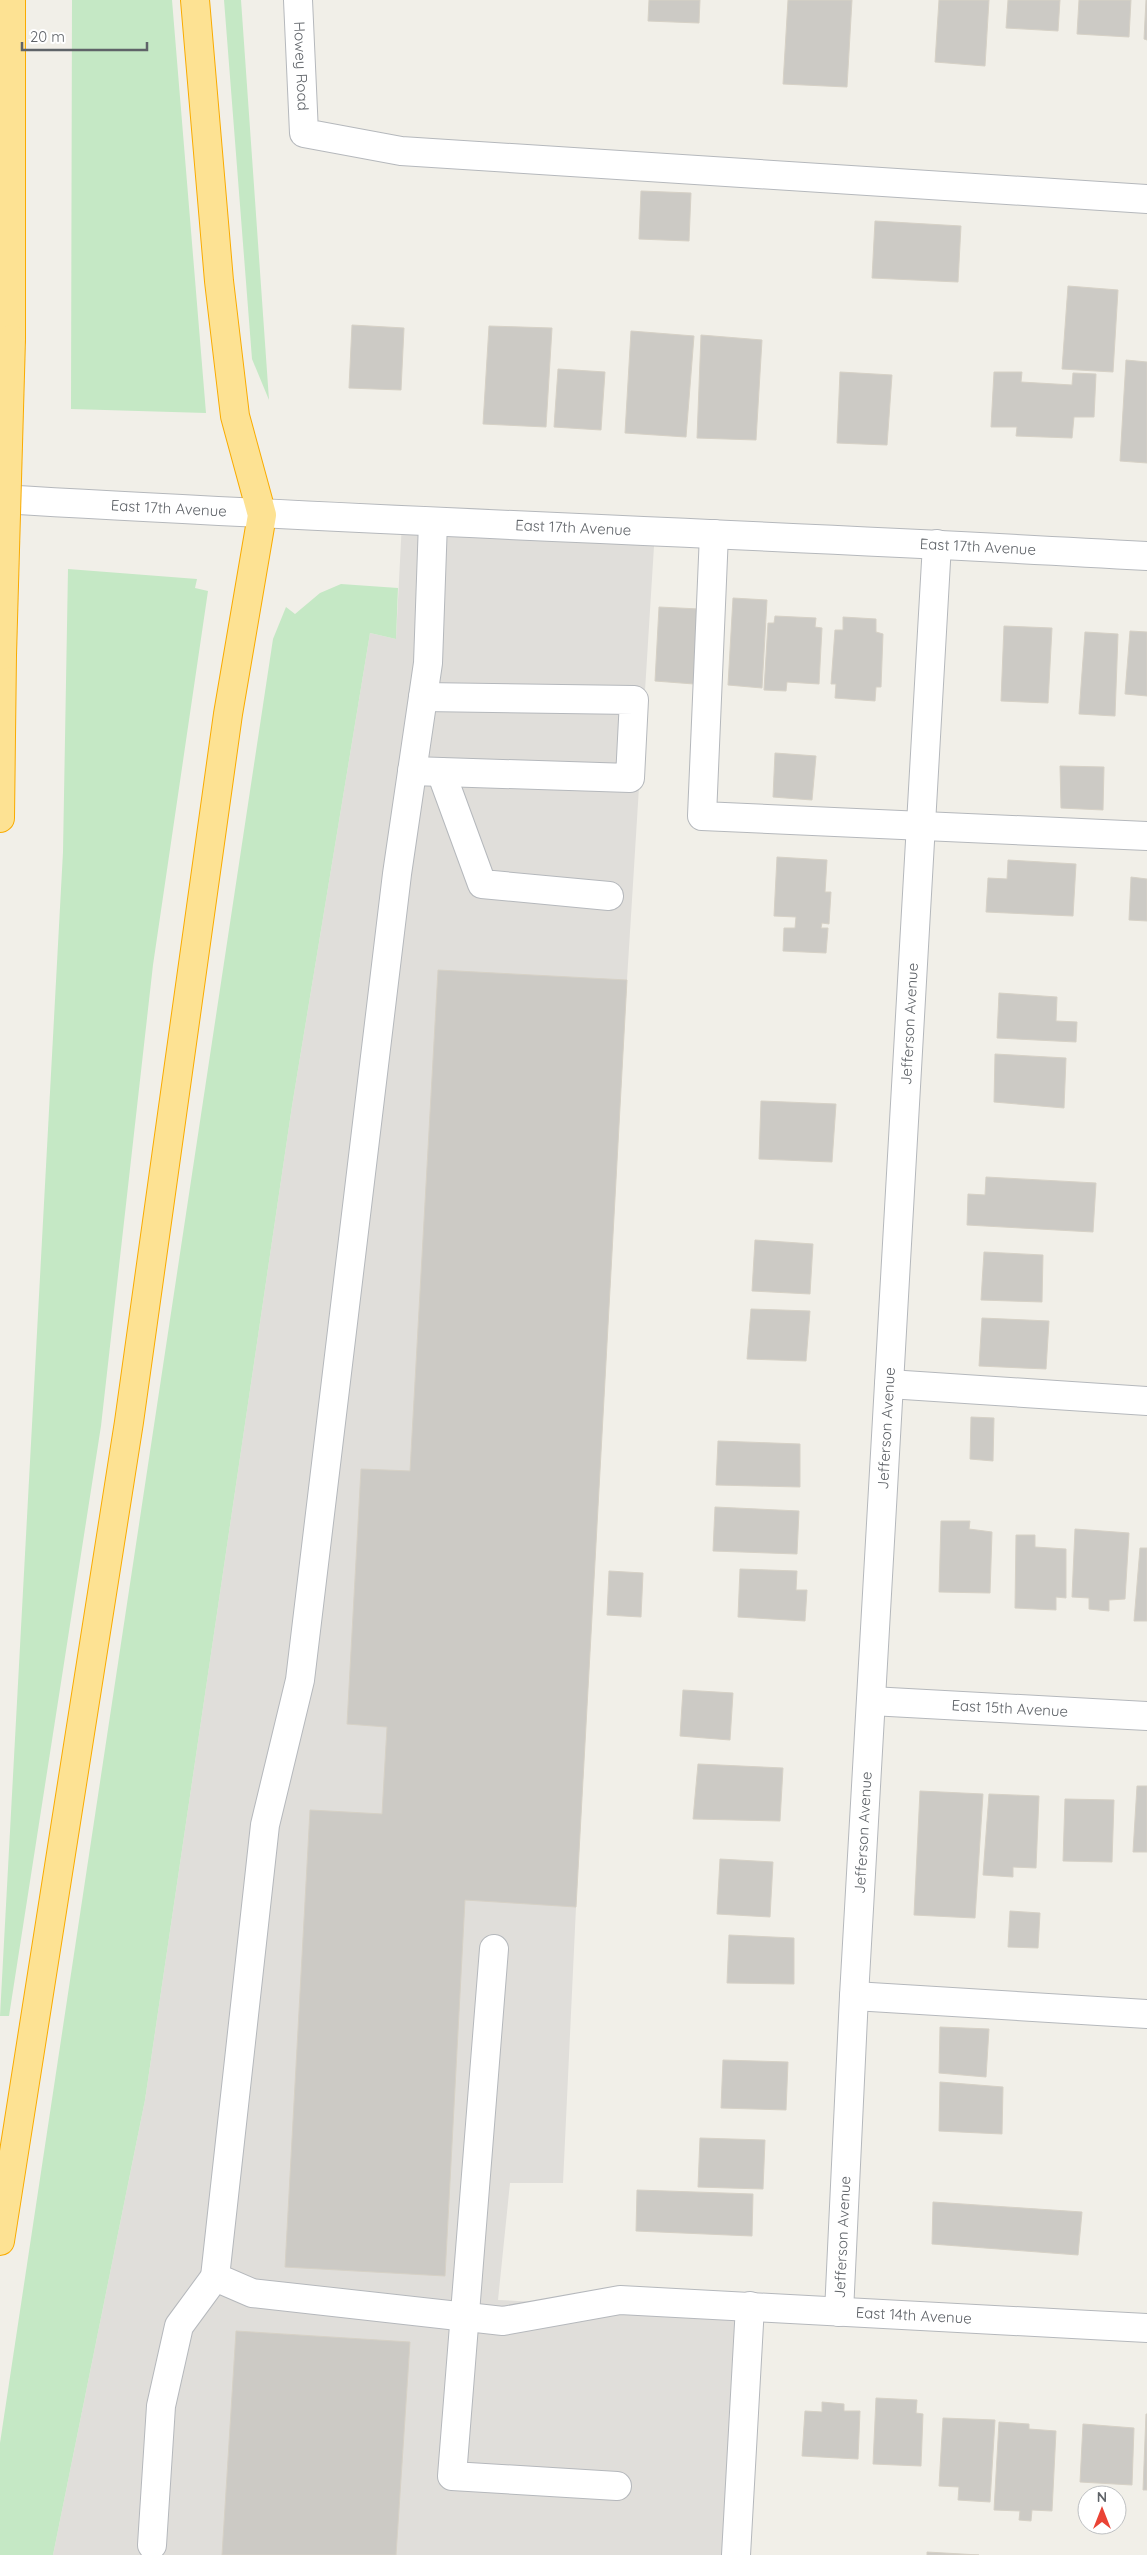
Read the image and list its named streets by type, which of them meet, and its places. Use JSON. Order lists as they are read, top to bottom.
{
  "streets": {
    "street": [
      "Howey Road",
      "East 17th Avenue",
      "Jefferson Avenue",
      "East 15th Avenue",
      "East 14th Avenue"
    ]
  },
  "crossings": [
    ["East 17th Avenue", "Jefferson Avenue"],
    ["Jefferson Avenue", "East 15th Avenue"],
    ["Jefferson Avenue", "East 14th Avenue"]
  ],
  "scale_bar": "20 m",
  "north": "top"
}
